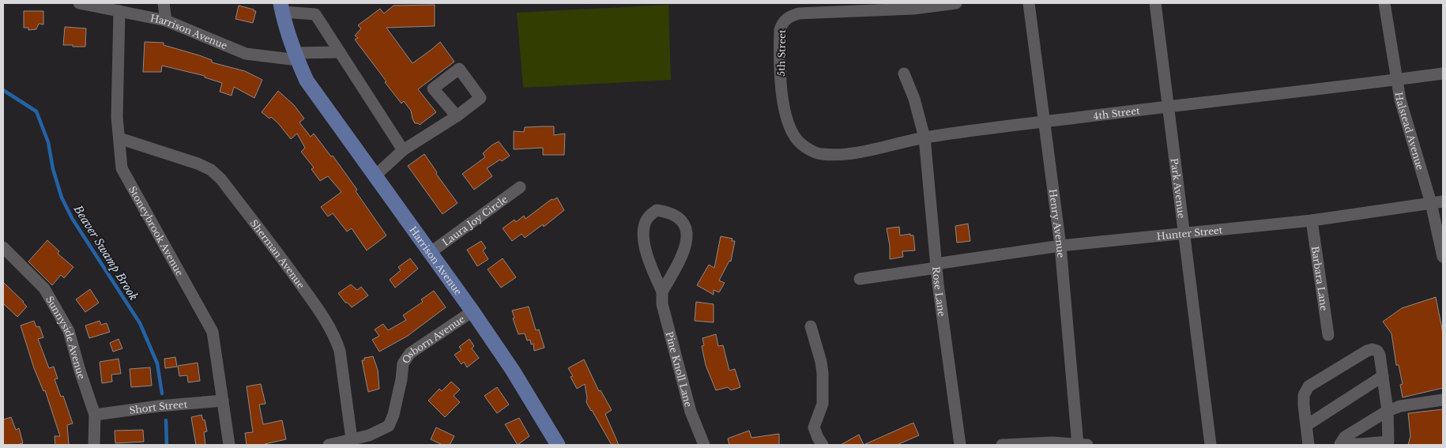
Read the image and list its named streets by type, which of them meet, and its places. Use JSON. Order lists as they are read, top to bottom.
{
  "streets": {
    "main road": ["Harrison Avenue"],
    "street": [
      "5th Street",
      "4th Street",
      "Halstead Avenue",
      "Park Avenue",
      "Laura Joy Circle",
      "Henry Avenue",
      "Stoneybrook Avenue",
      "Hunter Street",
      "Sherman Avenue",
      "Barbara Lane",
      "Rose Lane",
      "Sunnyside Avenue",
      "Osborn Avenue",
      "Pine Knoll Lane",
      "Short Street"
    ]
  },
  "crossings": [
    ["Harrison Avenue", "Laura Joy Circle"],
    ["Harrison Avenue", "Stoneybrook Avenue"],
    ["Harrison Avenue", "Osborn Avenue"],
    ["5th Street", "4th Street"],
    ["4th Street", "Halstead Avenue"],
    ["4th Street", "Park Avenue"],
    ["4th Street", "Henry Avenue"],
    ["4th Street", "Rose Lane"],
    ["Halstead Avenue", "Hunter Street"],
    ["Park Avenue", "Hunter Street"],
    ["Henry Avenue", "Hunter Street"],
    ["Stoneybrook Avenue", "Sherman Avenue"],
    ["Stoneybrook Avenue", "Short Street"],
    ["Hunter Street", "Barbara Lane"],
    ["Hunter Street", "Rose Lane"],
    ["Sherman Avenue", "Osborn Avenue"],
    ["Sunnyside Avenue", "Short Street"]
  ],
  "water": ["Beaver Swamp Brook"]
}
